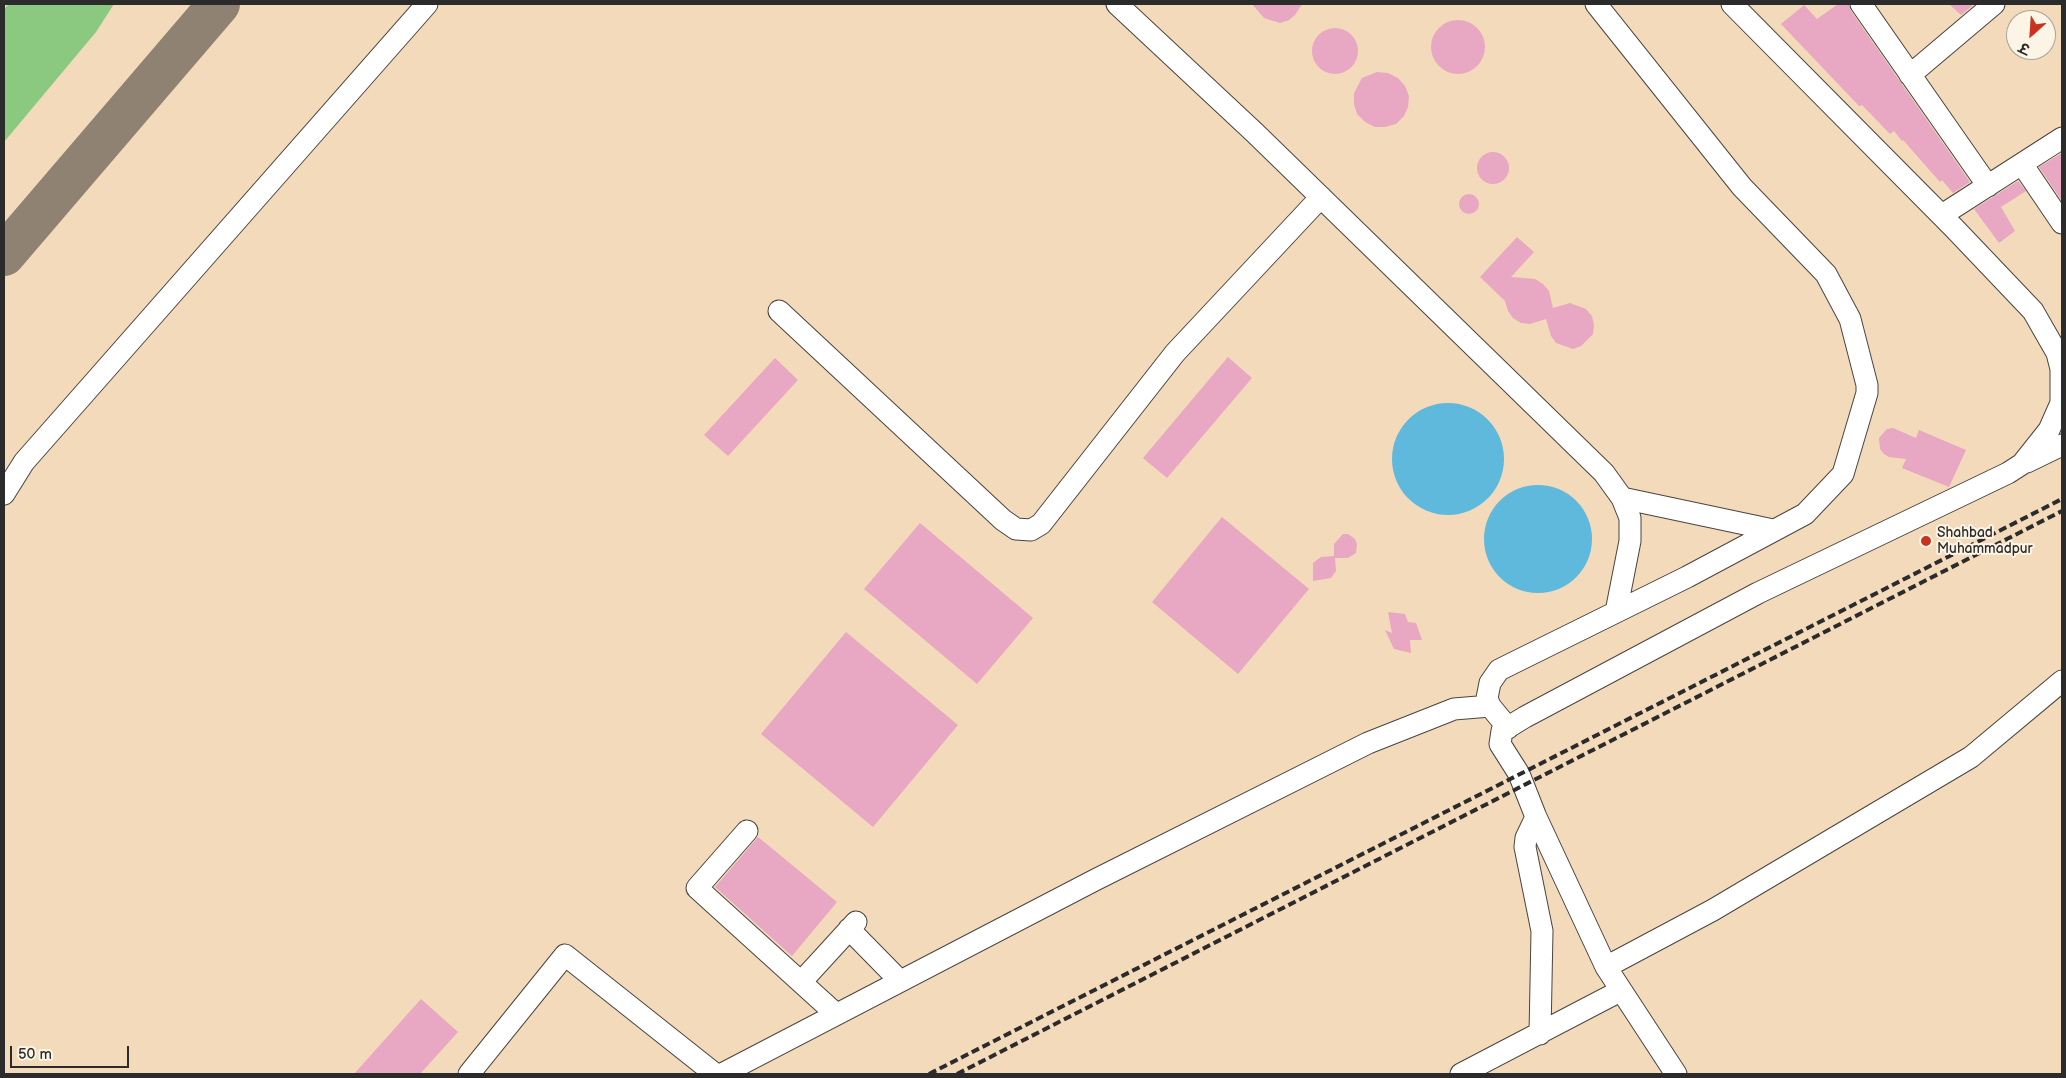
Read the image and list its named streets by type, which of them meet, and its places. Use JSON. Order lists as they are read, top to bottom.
{
  "places": ["Shahbad Muhammadpur"],
  "scale_bar": "50 m",
  "north": "bottom left"
}
